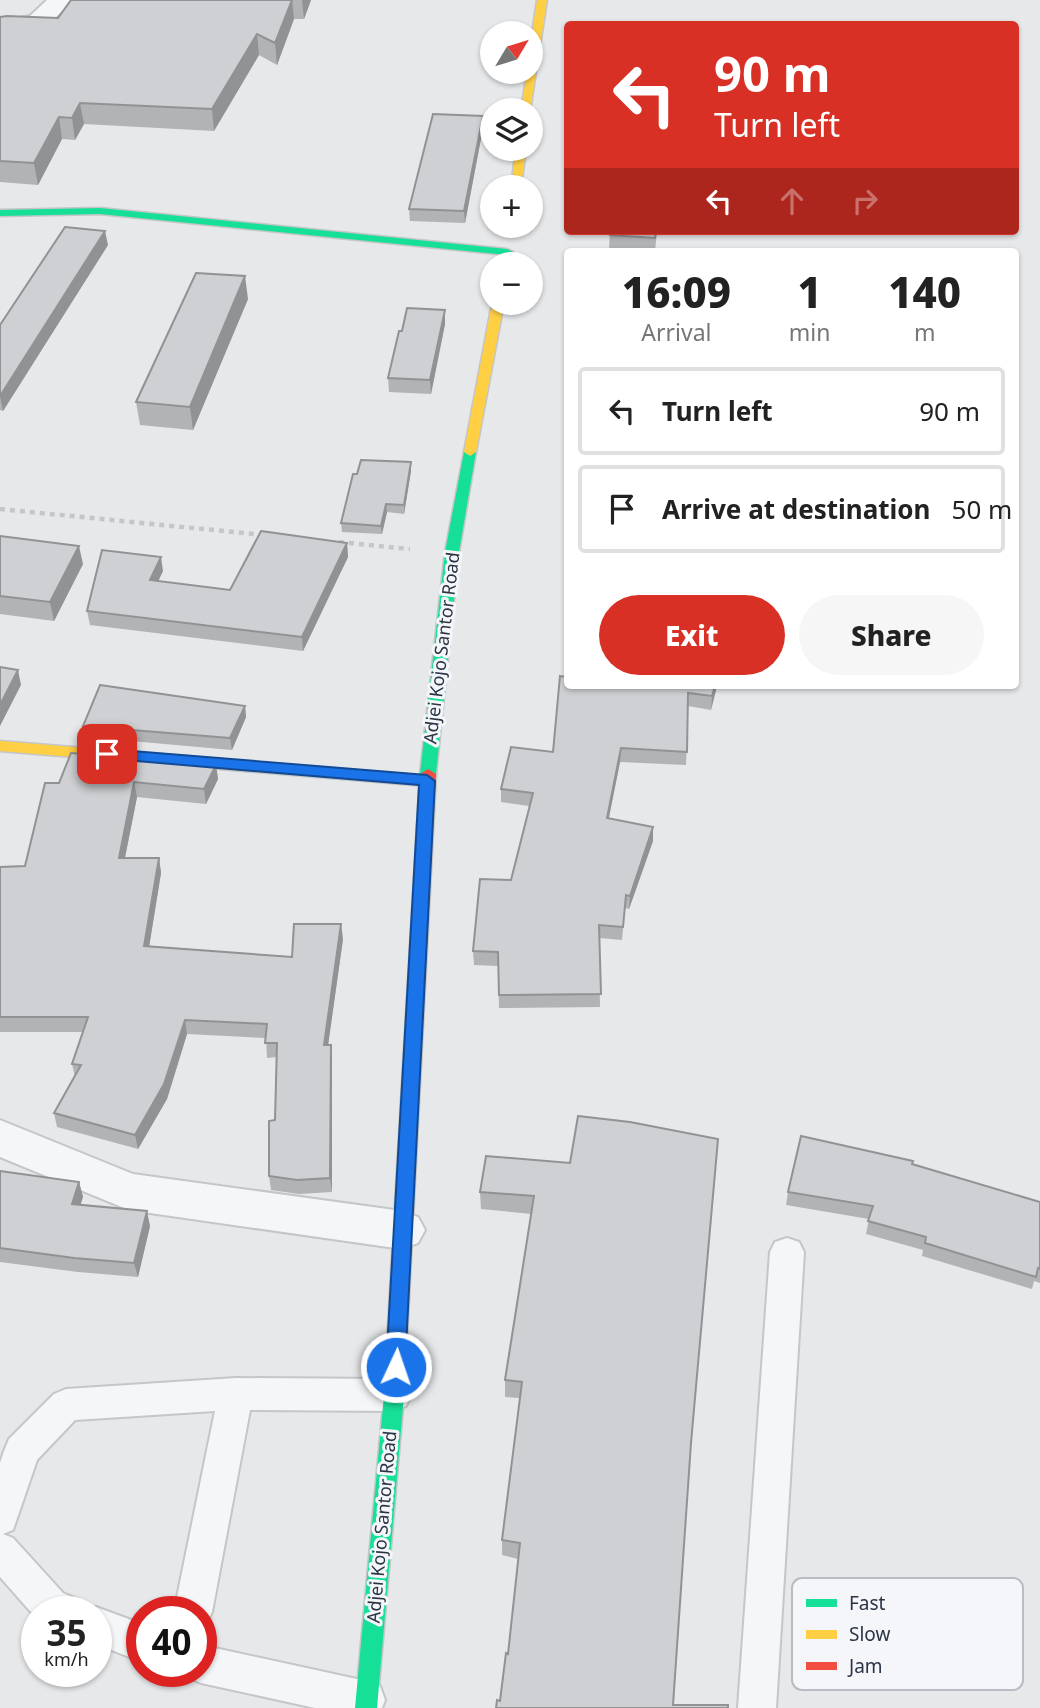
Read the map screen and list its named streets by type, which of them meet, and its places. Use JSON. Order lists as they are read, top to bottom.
{
  "streets": {
    "street": ["Adjei Kojo Santor Road"]
  },
  "legend": ["Fast", "Slow", "Jam"],
  "north": "top right",
  "page": {
    "map_buttons": ["+", "−"],
    "turn": ["90 m", "Turn left"],
    "eta": [
      "16:09",
      "Arrival",
      "1",
      "min",
      "140",
      "m"
    ],
    "list": [
      {
        "name": "Turn left",
        "value": "90 m"
      },
      {
        "name": "Arrive at destination",
        "value": "50 m"
      }
    ],
    "buttons": ["Exit", "Share"],
    "speed": "35 km/h",
    "limit": "40"
  }
}
